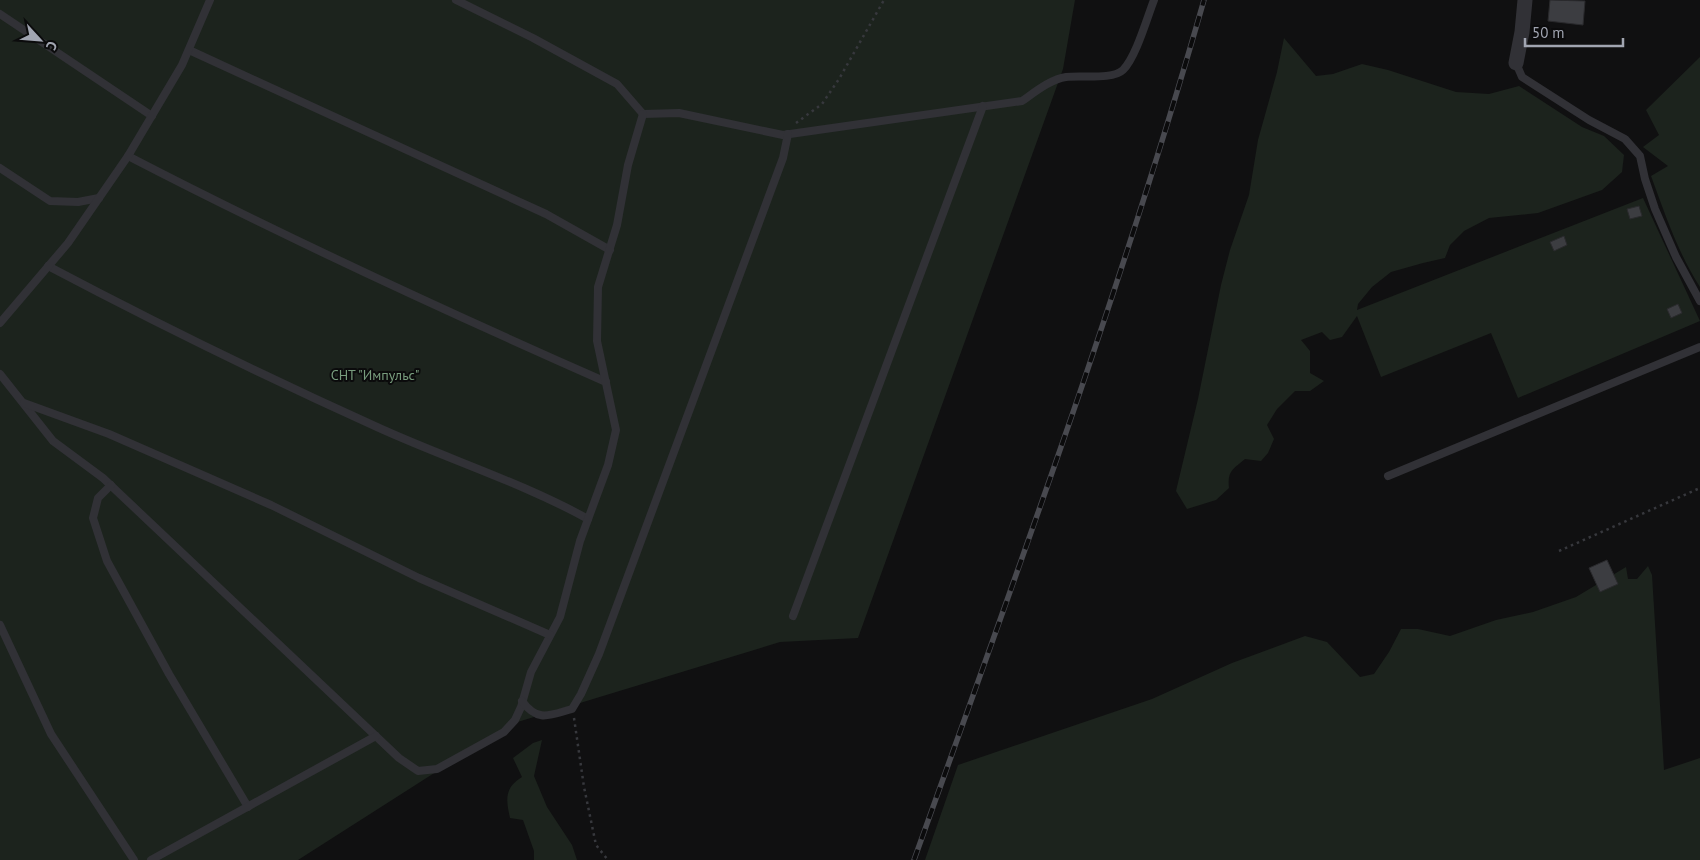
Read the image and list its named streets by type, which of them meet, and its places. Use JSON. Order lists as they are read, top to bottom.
{
  "parks": ["СНТ \"Импульс\""],
  "scale_bar": "50 m",
  "north": "bottom right"
}
